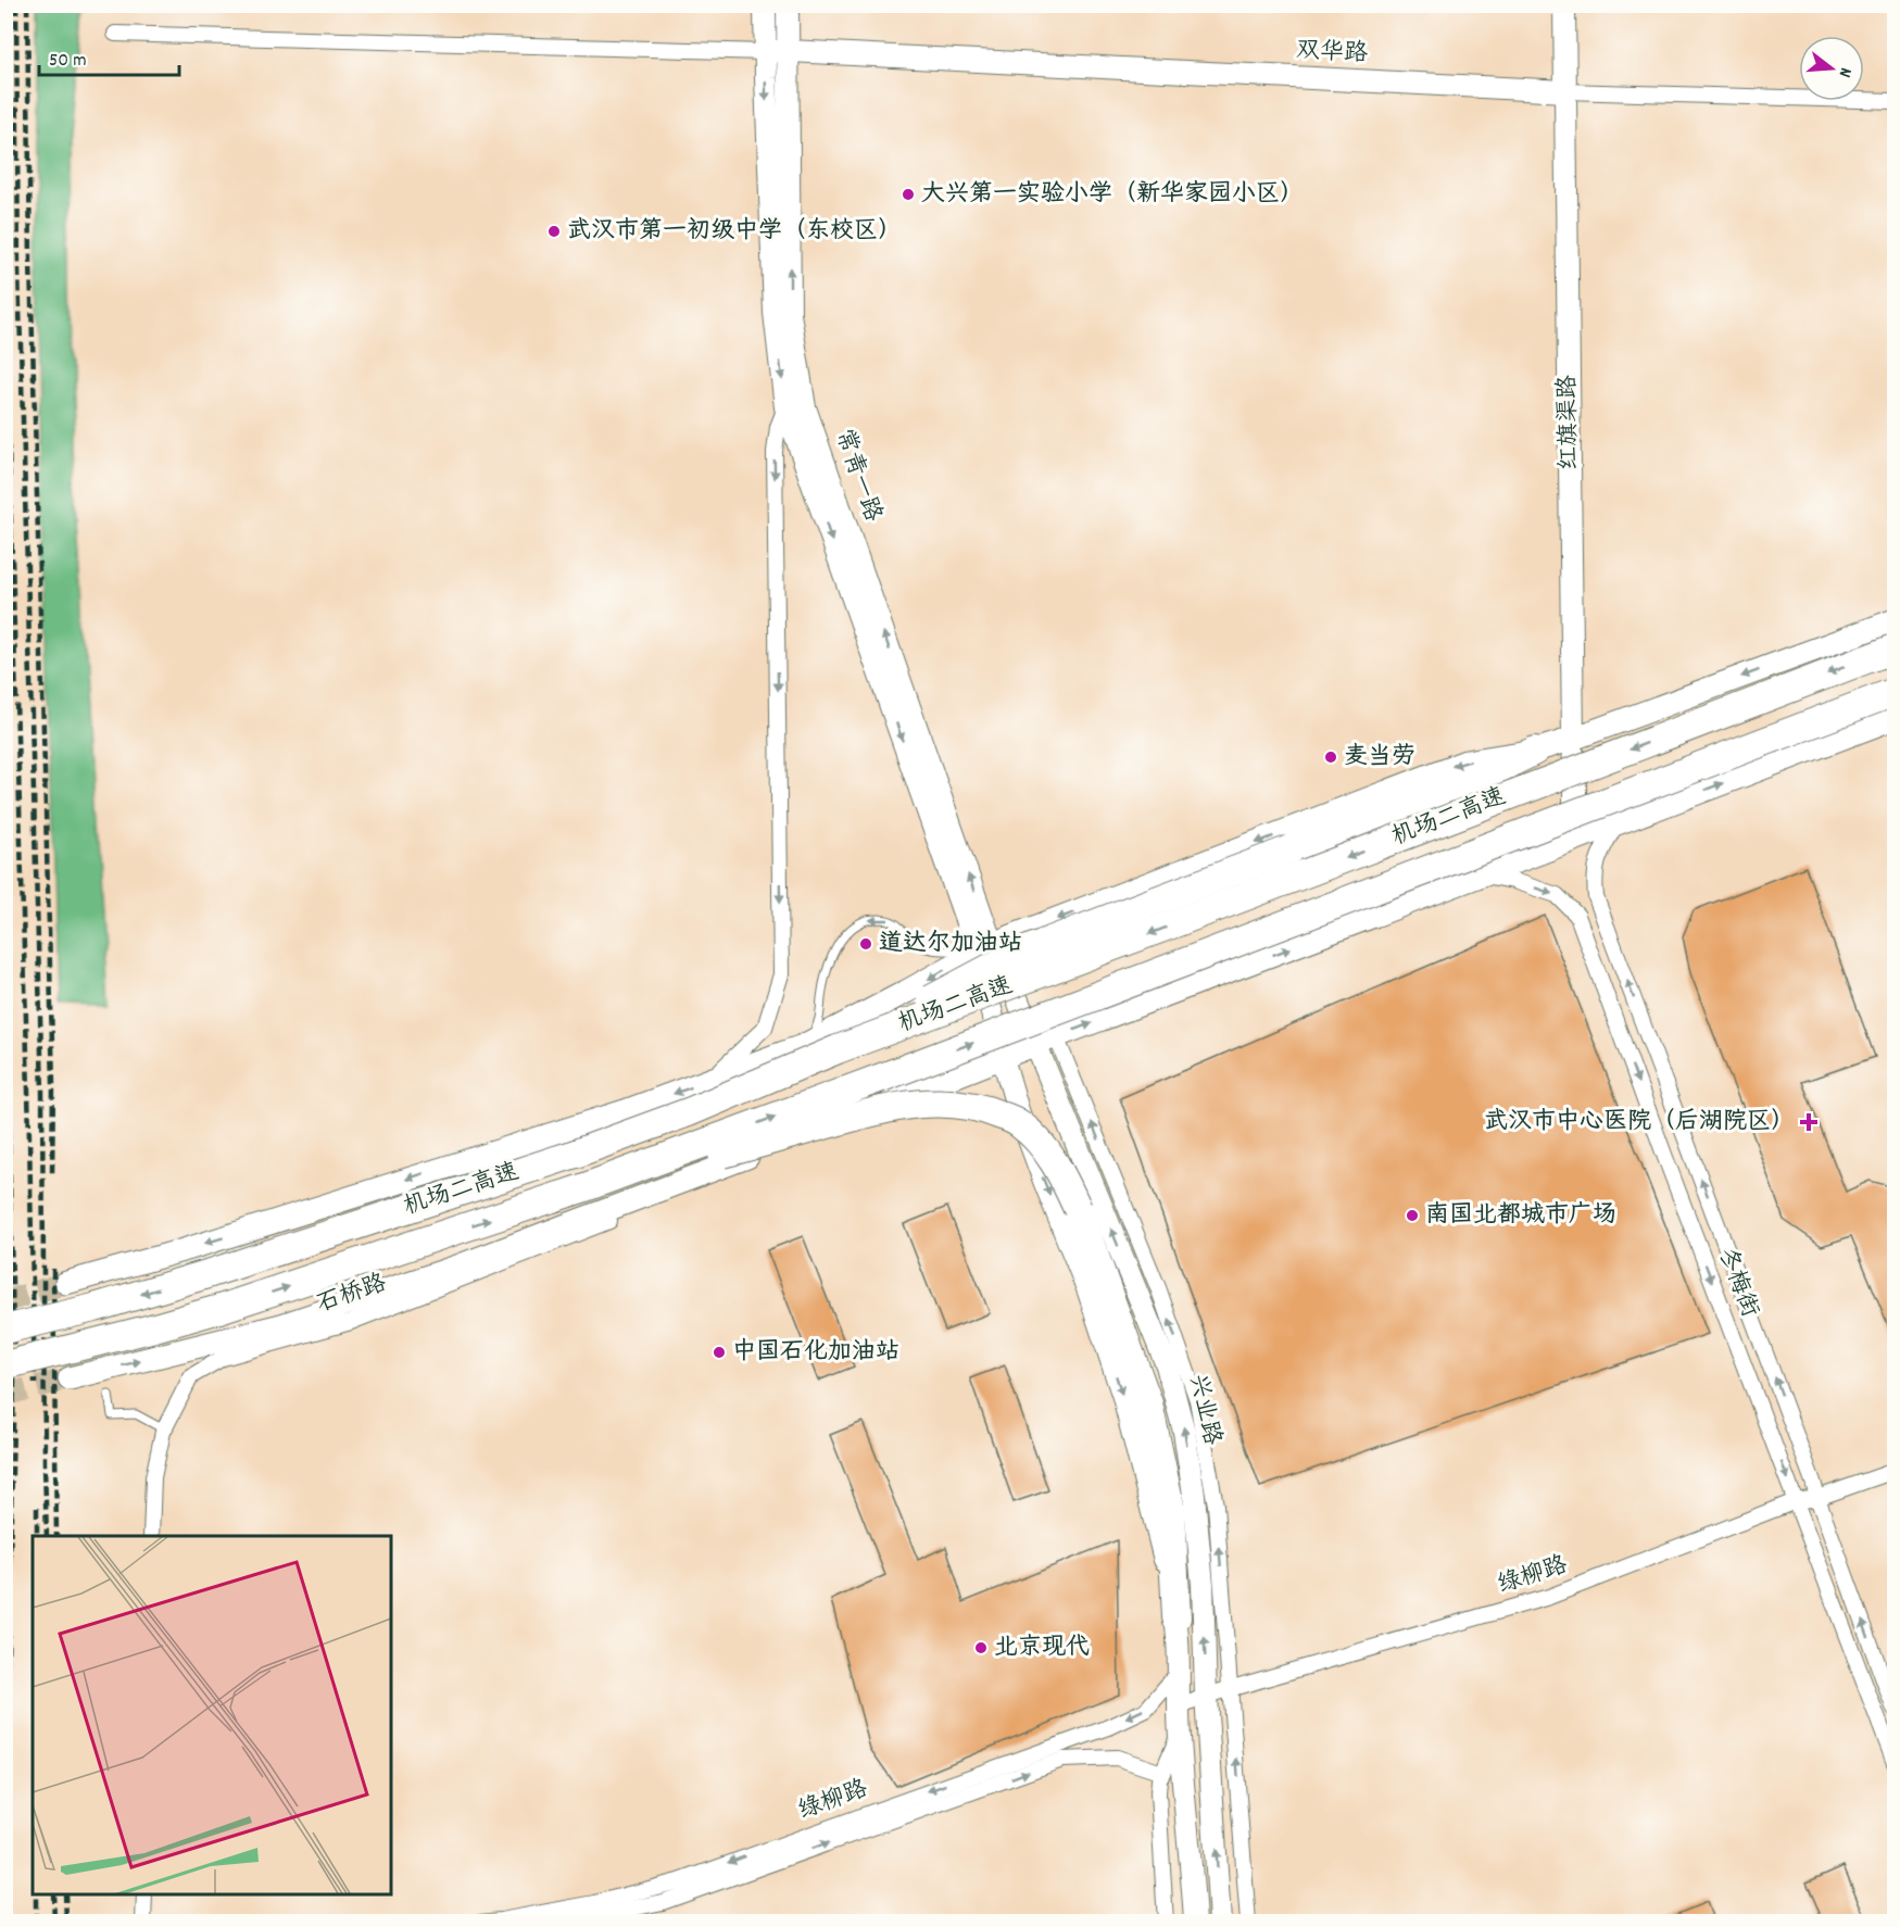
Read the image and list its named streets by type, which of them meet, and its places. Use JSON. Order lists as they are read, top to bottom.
{
  "streets": {
    "highway": ["机场二高速"],
    "main road": [
      "双华路",
      "红旗渠路",
      "常青一路",
      "兴业路"
    ],
    "street": ["冬梅街", "石桥路", "绿柳路"]
  },
  "crossings": [
    ["双华路", "红旗渠路"],
    ["双华路", "常青一路"],
    ["常青一路", "兴业路"],
    ["冬梅街", "绿柳路"],
    ["兴业路", "绿柳路"]
  ],
  "places": {
    "other": [
      "大兴第一实验小学（新华家园小区）",
      "武汉市第一初级中学（东校区）",
      "麦当劳",
      "道达尔加油站",
      "南国北都城市广场",
      "中国石化加油站",
      "北京现代"
    ],
    "health": ["武汉市中心医院（后湖院区）"]
  },
  "scale_bar": "50 m",
  "north": "right"
}
